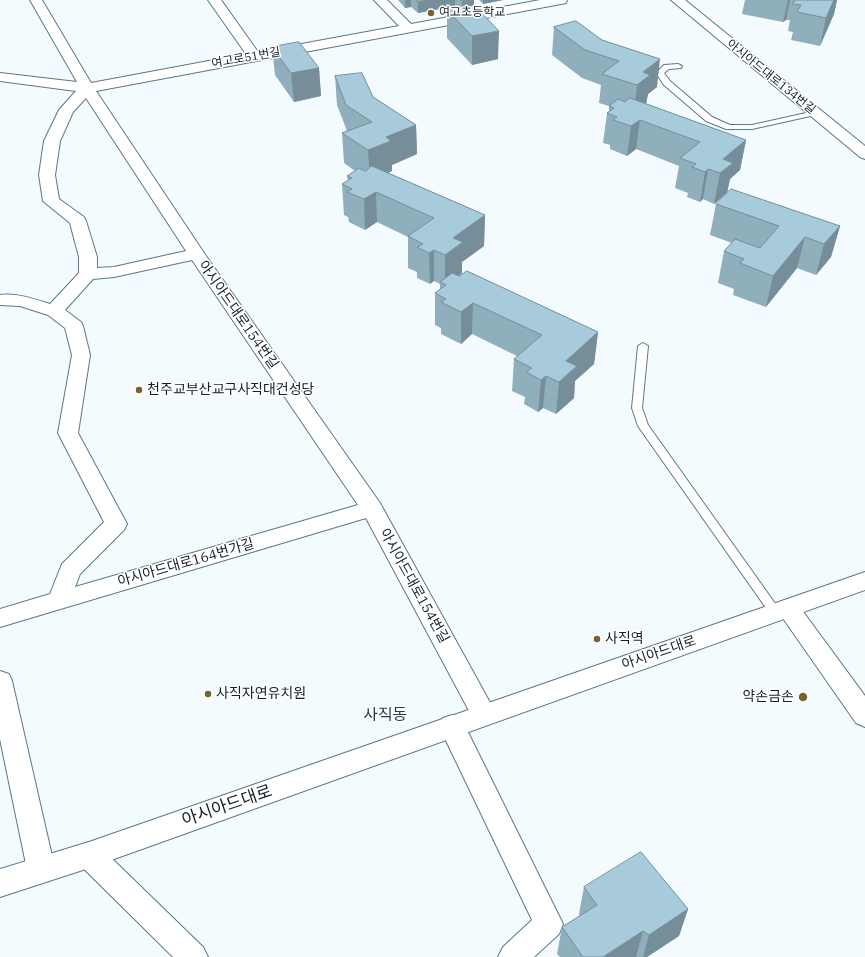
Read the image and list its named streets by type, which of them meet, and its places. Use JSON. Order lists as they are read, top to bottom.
{
  "streets": {
    "main road": ["아시아드대로"],
    "street": [
      "여고로51번길",
      "아시아드대로134번길",
      "아시아드대로154번길",
      "아시아드대로164번가길"
    ]
  },
  "crossings": [
    ["여고로51번길", "아시아드대로154번길"],
    ["아시아드대로154번길", "아시아드대로164번가길"],
    ["아시아드대로154번길", "아시아드대로"]
  ],
  "districts": ["사직동"],
  "places": [
    "여고초등학교",
    "천주교부산교구사직대건성당",
    "사직역",
    "사직자연유치원",
    "약손금손"
  ]
}
